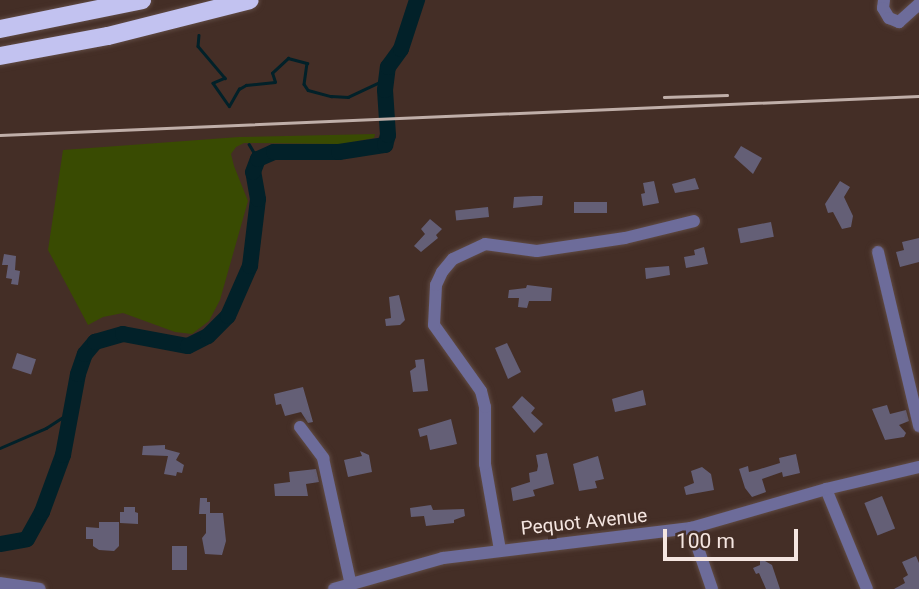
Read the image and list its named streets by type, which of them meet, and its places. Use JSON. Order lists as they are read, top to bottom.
{
  "streets": {
    "street": ["Pequot Avenue"]
  },
  "scale_bar": "100 m"
}
